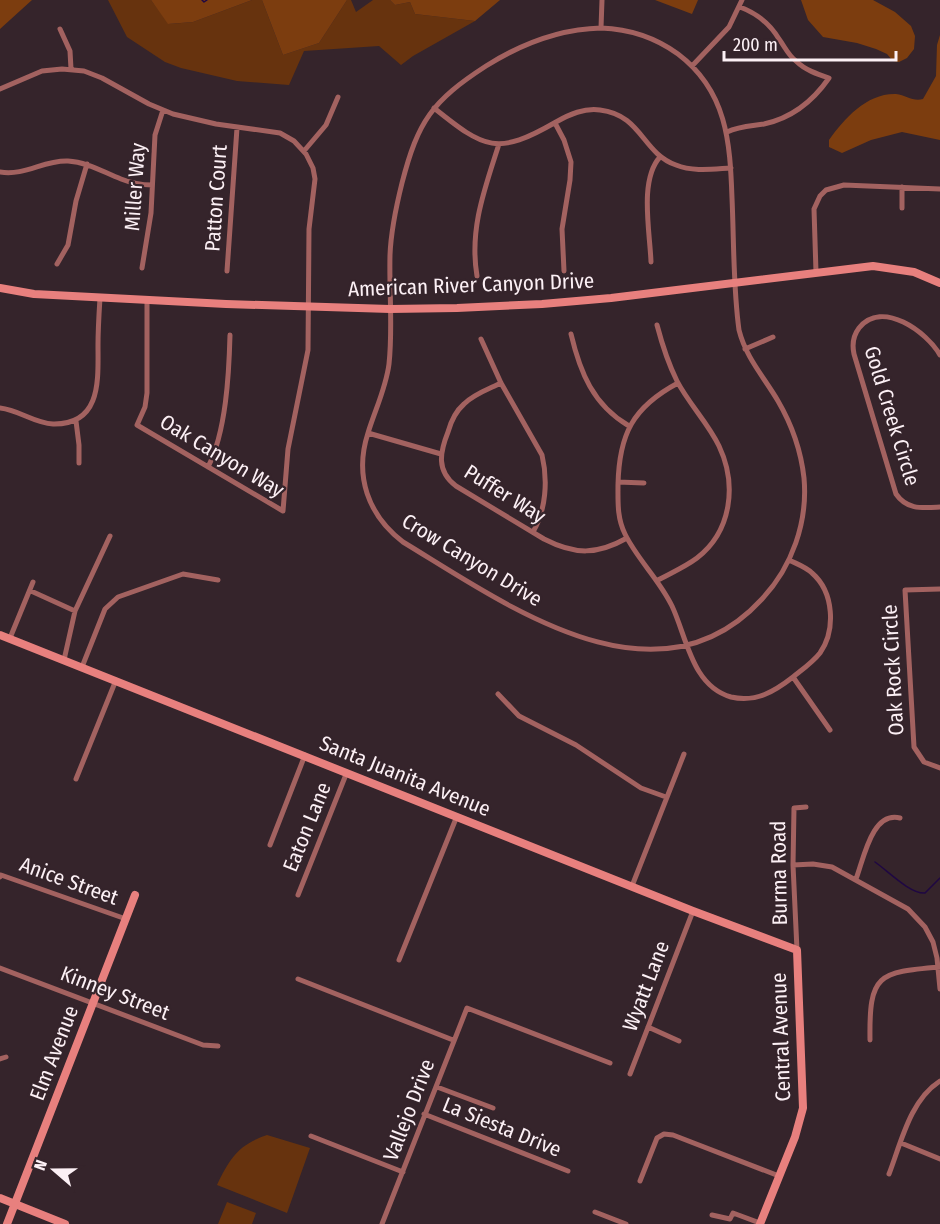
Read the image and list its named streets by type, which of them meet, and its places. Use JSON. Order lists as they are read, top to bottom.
{
  "streets": {
    "street": [
      "Miller Way",
      "Patton Court",
      "American River Canyon Drive",
      "Gold Creek Circle",
      "Oak Canyon Way",
      "Puffer Way",
      "Crow Canyon Drive",
      "Oak Rock Circle",
      "Santa Juanita Avenue",
      "Eaton Lane",
      "Burma Road",
      "Anice Street",
      "Wyatt Lane",
      "Kinney Street",
      "Central Avenue",
      "Elm Avenue",
      "Vallejo Drive",
      "La Siesta Drive"
    ]
  },
  "crossings": [
    ["American River Canyon Drive", "Oak Canyon Way"],
    ["American River Canyon Drive", "Crow Canyon Drive"],
    ["Santa Juanita Avenue", "Eaton Lane"],
    ["Santa Juanita Avenue", "Burma Road"],
    ["Santa Juanita Avenue", "Wyatt Lane"],
    ["Santa Juanita Avenue", "Central Avenue"],
    ["Burma Road", "Central Avenue"],
    ["Anice Street", "Elm Avenue"],
    ["Kinney Street", "Elm Avenue"],
    ["Vallejo Drive", "La Siesta Drive"]
  ],
  "scale_bar": "200 m",
  "north": "left"
}
